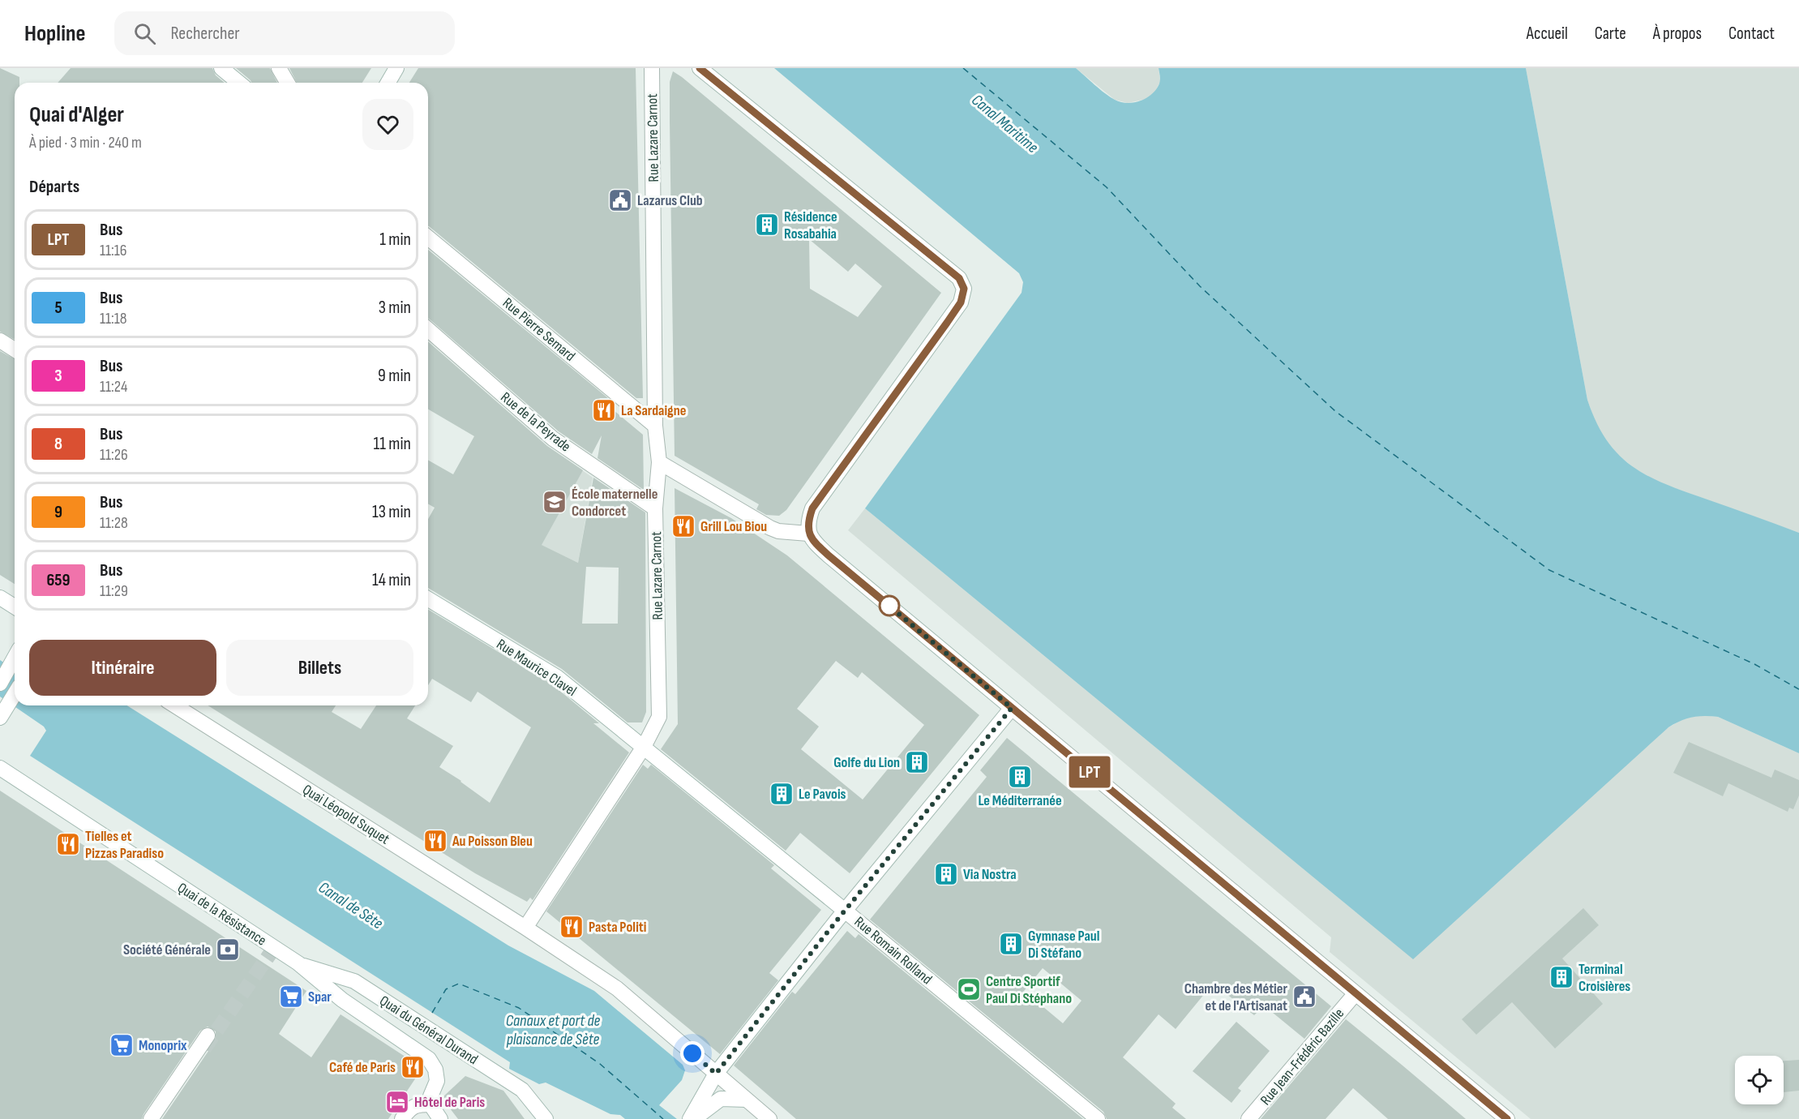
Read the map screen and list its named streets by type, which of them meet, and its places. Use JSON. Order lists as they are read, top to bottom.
{
  "streets": {
    "street": [
      "Rue Lazare Carnot",
      "Rue Pierre Semard",
      "Rue de la Peyrade",
      "Rue Maurice Clavel",
      "Quai Léopold Suquet",
      "Quai de la Résistance",
      "Rue Romain Rolland",
      "Quai du Général Durand",
      "Rue Jean-Frédéric Bazille"
    ]
  },
  "crossings": [
    ["Rue Lazare Carnot", "Rue Pierre Semard"],
    ["Rue Lazare Carnot", "Rue de la Peyrade"],
    ["Rue Lazare Carnot", "Rue Maurice Clavel"],
    ["Rue Lazare Carnot", "Quai Léopold Suquet"],
    ["Rue Lazare Carnot", "Rue Romain Rolland"],
    ["Rue Maurice Clavel", "Rue Romain Rolland"],
    ["Quai de la Résistance", "Quai du Général Durand"]
  ],
  "water": ["Canal Maritime", "Canal de Sète", "Canaux et port de plaisance de Sète"],
  "places": {
    "public building": ["Lazarus Club", "Chambre des Métier et de l'Artisanat"],
    "building": [
      "Résidence Rosabahia",
      "Golfe du Lion",
      "Le Méditerranée",
      "Le Pavois",
      "Via Nostra",
      "Gymnase Paul Di Stéfano",
      "Terminal Croisières"
    ],
    "restaurant": [
      "La Sardaigne",
      "Grill Lou Biou",
      "Au Poisson Bleu",
      "Tielles et Pizzas Paradiso",
      "Pasta Politi",
      "Café de Paris"
    ],
    "school or university": ["École maternelle Condorcet"],
    "bank": ["Société Générale"],
    "sports": ["Centre Sportif Paul Di Stéphano"],
    "supermarket": ["Spar", "Monoprix"],
    "hotel": ["Hôtel de Paris"]
  },
  "lines": ["bus line LPT"],
  "page": {
    "header": "Hopline",
    "search": "Rechercher",
    "nav": [
      "Accueil",
      "Carte",
      "À propos",
      "Contact"
    ],
    "on_map": "LPT",
    "heading": [
      ["Quai d'Alger", "À pied · 3 min · 240 m"],
      "Départs"
    ],
    "list": [
      {
        "mark": "LPT",
        "name": "Bus",
        "note": "11:16",
        "value": "1 min"
      },
      {
        "mark": "5",
        "name": "Bus",
        "note": "11:18",
        "value": "3 min"
      },
      {
        "mark": "3",
        "name": "Bus",
        "note": "11:24",
        "value": "9 min"
      },
      {
        "mark": "8",
        "name": "Bus",
        "note": "11:26",
        "value": "11 min"
      },
      {
        "mark": "9",
        "name": "Bus",
        "note": "11:28",
        "value": "13 min"
      },
      {
        "mark": "659",
        "name": "Bus",
        "note": "11:29",
        "value": "14 min"
      }
    ],
    "buttons": ["Itinéraire", "Billets"]
  }
}
